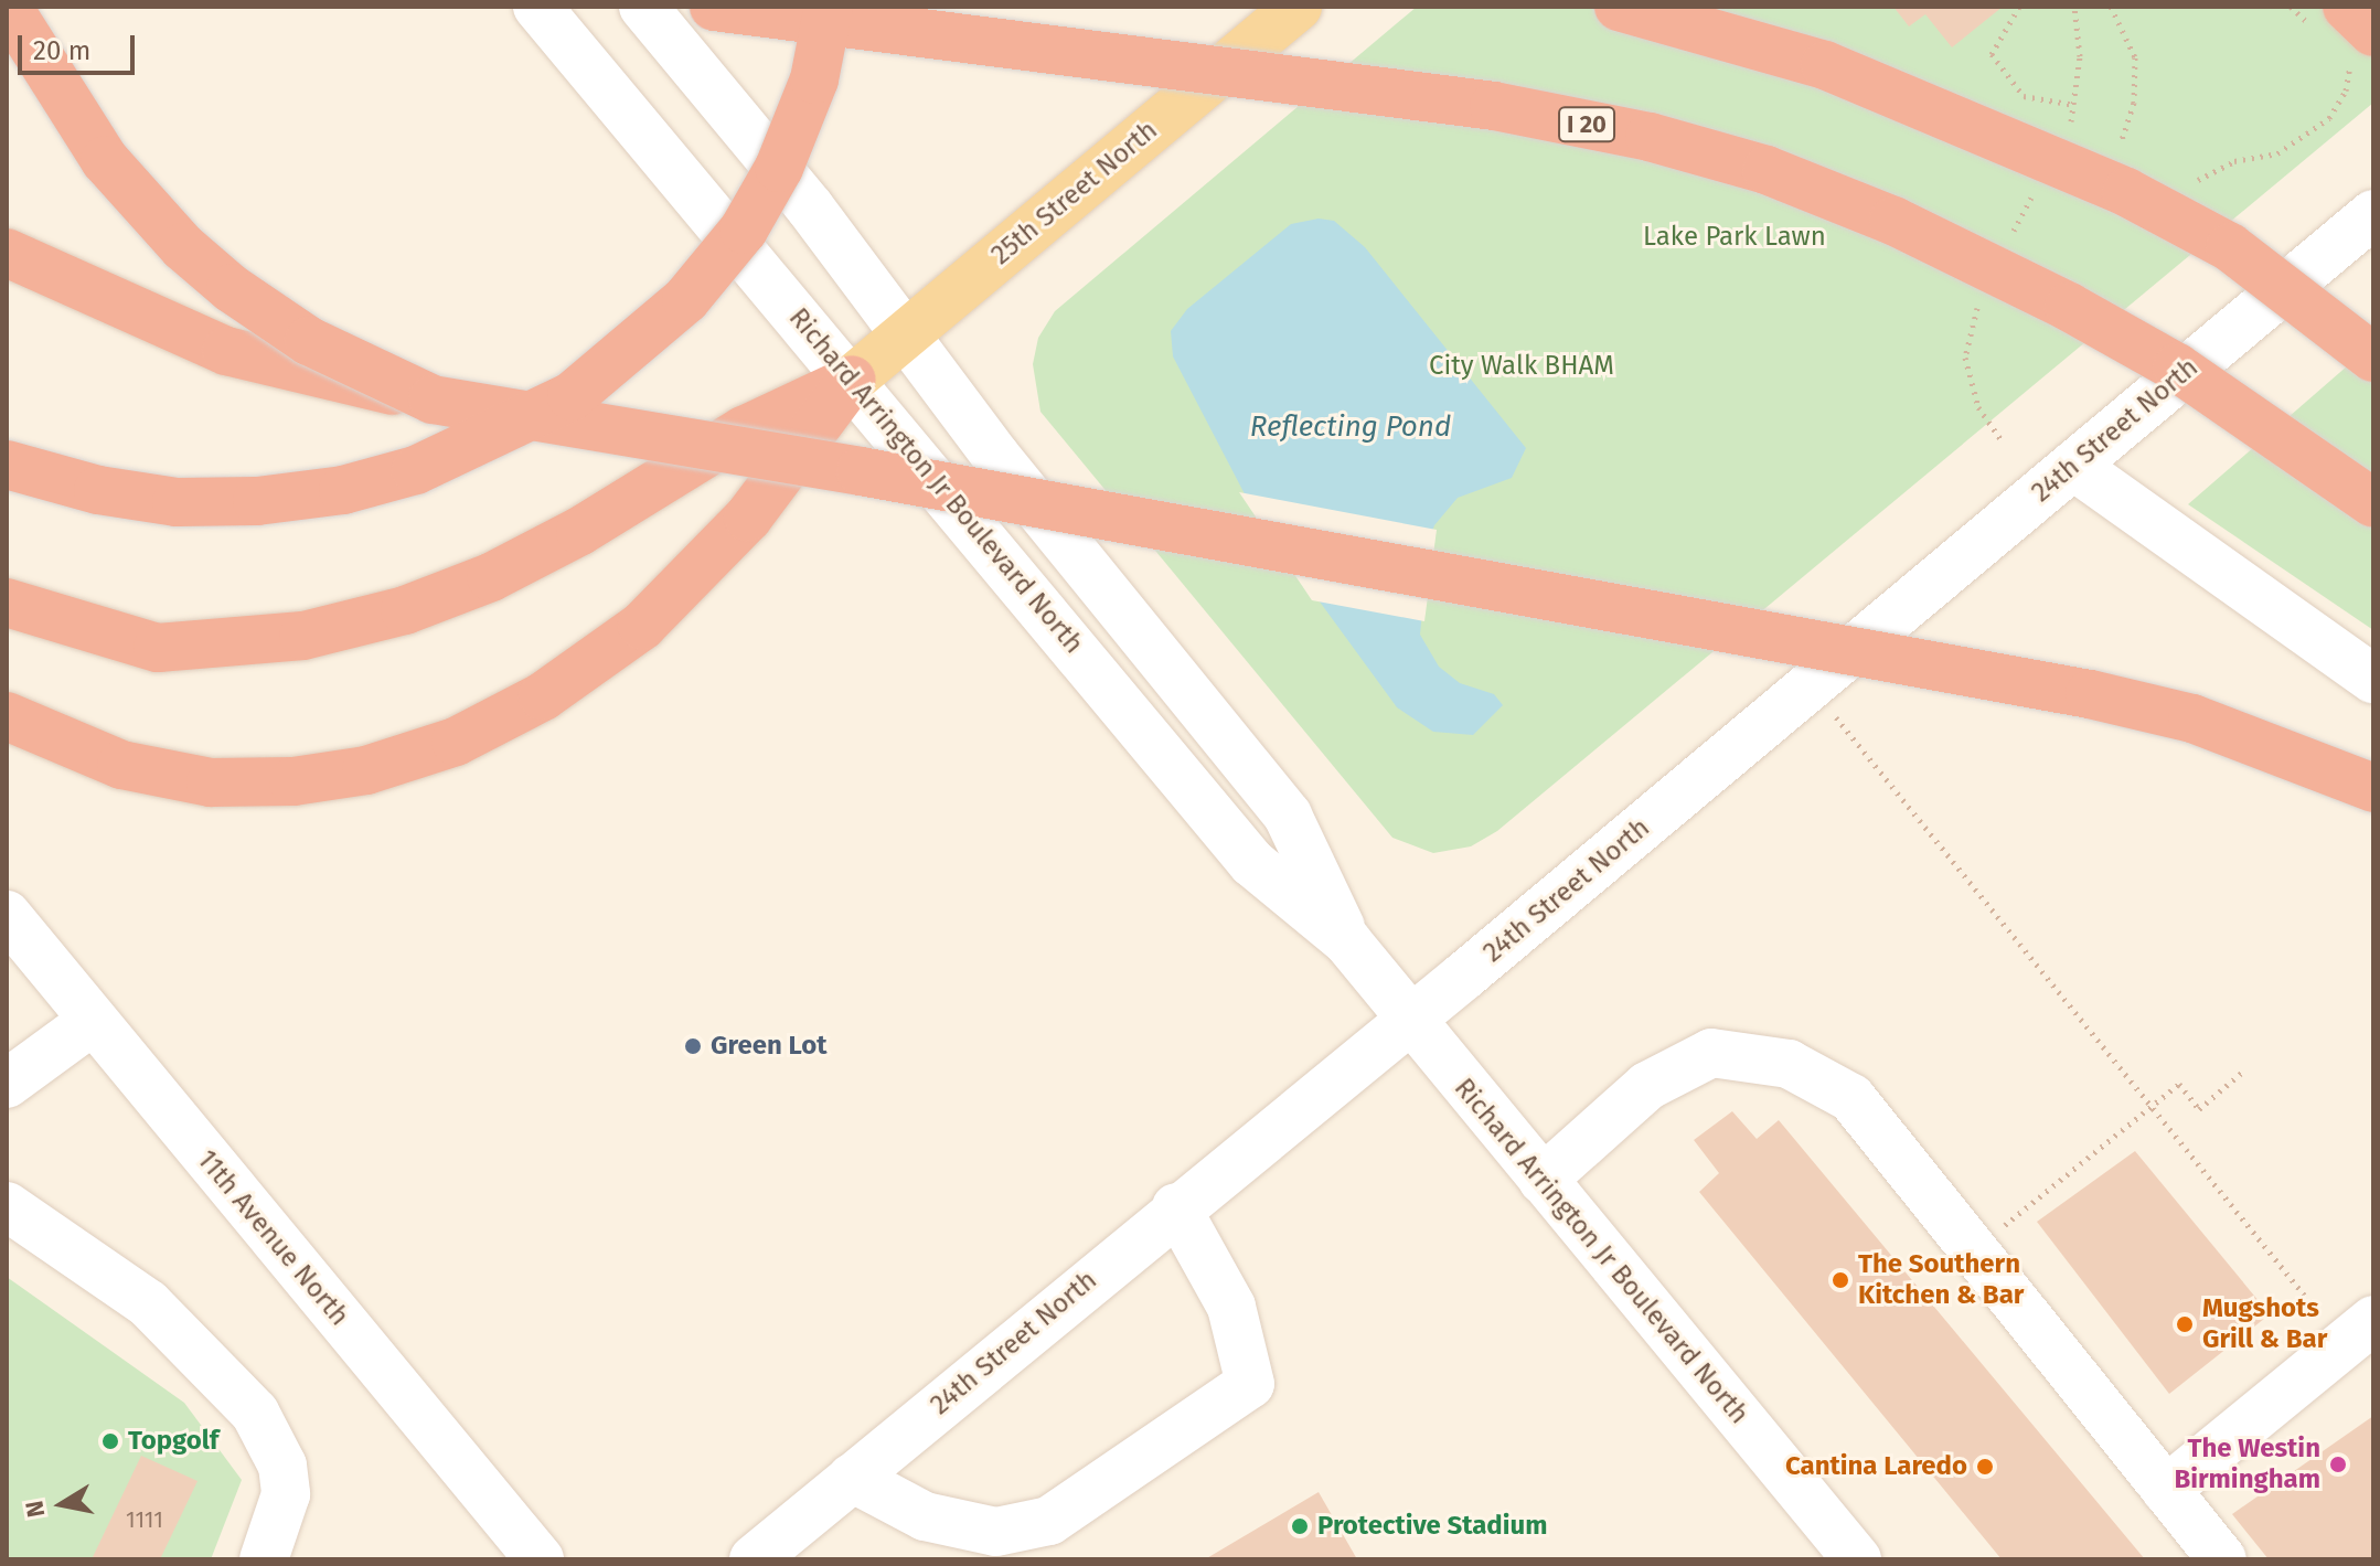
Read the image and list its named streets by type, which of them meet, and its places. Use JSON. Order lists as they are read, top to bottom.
{
  "streets": {
    "highway": ["I 20"],
    "main road": ["25th Street North"],
    "street": ["24th Street North", "Richard Arrington Jr Boulevard North", "11th Avenue North"]
  },
  "crossings": [
    ["25th Street North", "Richard Arrington Jr Boulevard North"],
    ["24th Street North", "Richard Arrington Jr Boulevard North"]
  ],
  "water": ["Reflecting Pond"],
  "parks": ["Lake Park Lawn", "City Walk BHAM"],
  "places": [
    "Green Lot",
    "The Southern Kitchen & Bar",
    "Mugshots Grill & Bar",
    "Topgolf",
    "The Westin Birmingham",
    "Cantina Laredo",
    "Protective Stadium"
  ],
  "house_numbers": ["1111"],
  "scale_bar": "20 m",
  "north": "left"
}
